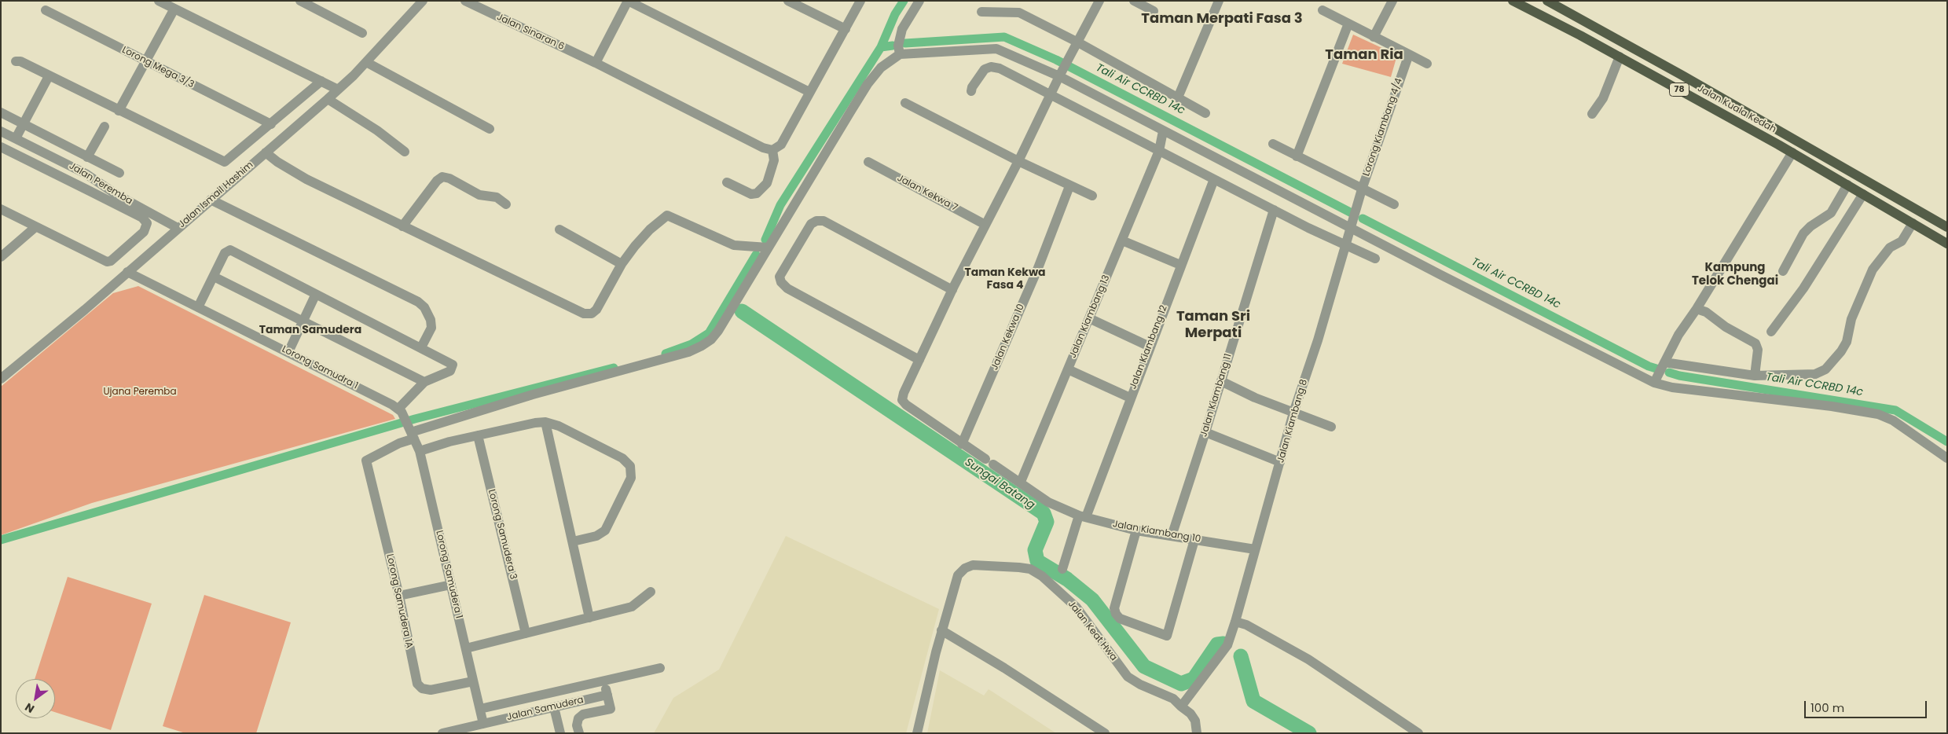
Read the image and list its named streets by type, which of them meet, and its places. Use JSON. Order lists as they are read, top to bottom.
{
  "streets": {
    "main road": ["78", "Jalan Kuala Kedah"],
    "street": [
      "Jalan Sinaran 6",
      "Lorong Mega 3/3",
      "Lorong Kiambang 4/4",
      "Jalan Peremba",
      "Jalan Kekwa 7",
      "Jalan Ismail Hashim",
      "Jalan Kiambang 13",
      "Jalan Kekwa 10",
      "Jalan Kiambang 12",
      "Lorong Samudra 1",
      "Jalan Kiambang 11",
      "Jalan Kiambang 8",
      "Jalan Kiambang 10",
      "Lorong Samudera 3",
      "Lorong Samudera 1",
      "Lorong Samudera 1A",
      "Jalan Keat Hwa",
      "Jalan Samudera"
    ]
  },
  "crossings": [
    ["Lorong Kiambang 4/4", "Jalan Kiambang 8"],
    ["Jalan Peremba", "Jalan Ismail Hashim"],
    ["Jalan Ismail Hashim", "Lorong Samudra 1"],
    ["Jalan Kiambang 13", "Jalan Kiambang 10"],
    ["Jalan Kekwa 10", "Jalan Kiambang 10"],
    ["Jalan Kiambang 12", "Jalan Kiambang 10"],
    ["Lorong Samudra 1", "Lorong Samudera 1"],
    ["Jalan Kiambang 11", "Jalan Kiambang 10"],
    ["Jalan Kiambang 8", "Jalan Kiambang 10"],
    ["Jalan Kiambang 8", "Jalan Keat Hwa"],
    ["Lorong Samudera 1", "Lorong Samudera 1A"],
    ["Lorong Samudera 1", "Jalan Samudera"]
  ],
  "districts": [
    "Taman Merpati Fasa 3",
    "Taman Ria",
    "Kampung Telok Chengai",
    "Taman Kekwa Fasa 4",
    "Taman Sri Merpati",
    "Taman Samudera"
  ],
  "water": ["Tali Air CCRBD 14c", "Sungai Batang"],
  "parks": ["Ujana Peremba"],
  "scale_bar": "100 m",
  "north": "bottom left"
}
